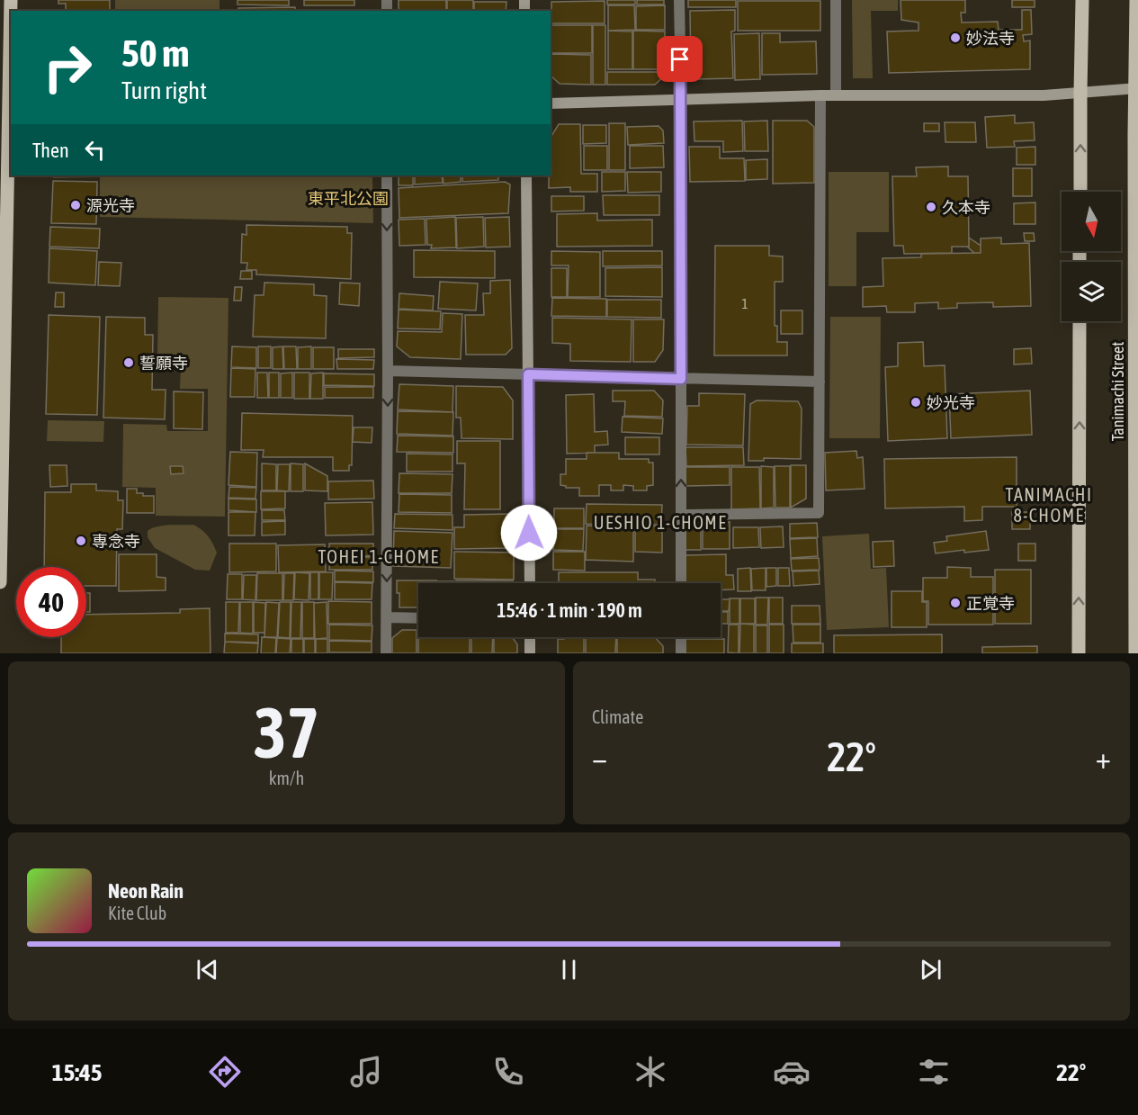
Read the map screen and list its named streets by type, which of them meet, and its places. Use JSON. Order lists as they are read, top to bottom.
{
  "streets": {
    "main road": ["Tanimachi Street"]
  },
  "districts": ["TANIMACHI 8-CHOME", "UESHIO 1-CHOME", "TOHEI 1-CHOME"],
  "parks": ["東平北公園"],
  "places": [
    "妙法寺",
    "源光寺",
    "久本寺",
    "誓願寺",
    "妙光寺",
    "専念寺",
    "正覚寺"
  ],
  "house_numbers": ["1"],
  "north": "bottom",
  "page": {
    "turn": ["50 m", "Turn right"],
    "then": "Then",
    "limit": "40",
    "trip": "15:46 · 1 min · 190 m",
    "tile": [
      ["37", "km/h"],
      "Climate"
    ],
    "heat": ["−", "22°", "+"],
    "song": ["Neon Rain", "Kite Club"],
    "tabs": ["15:45", "22°"]
  }
}
